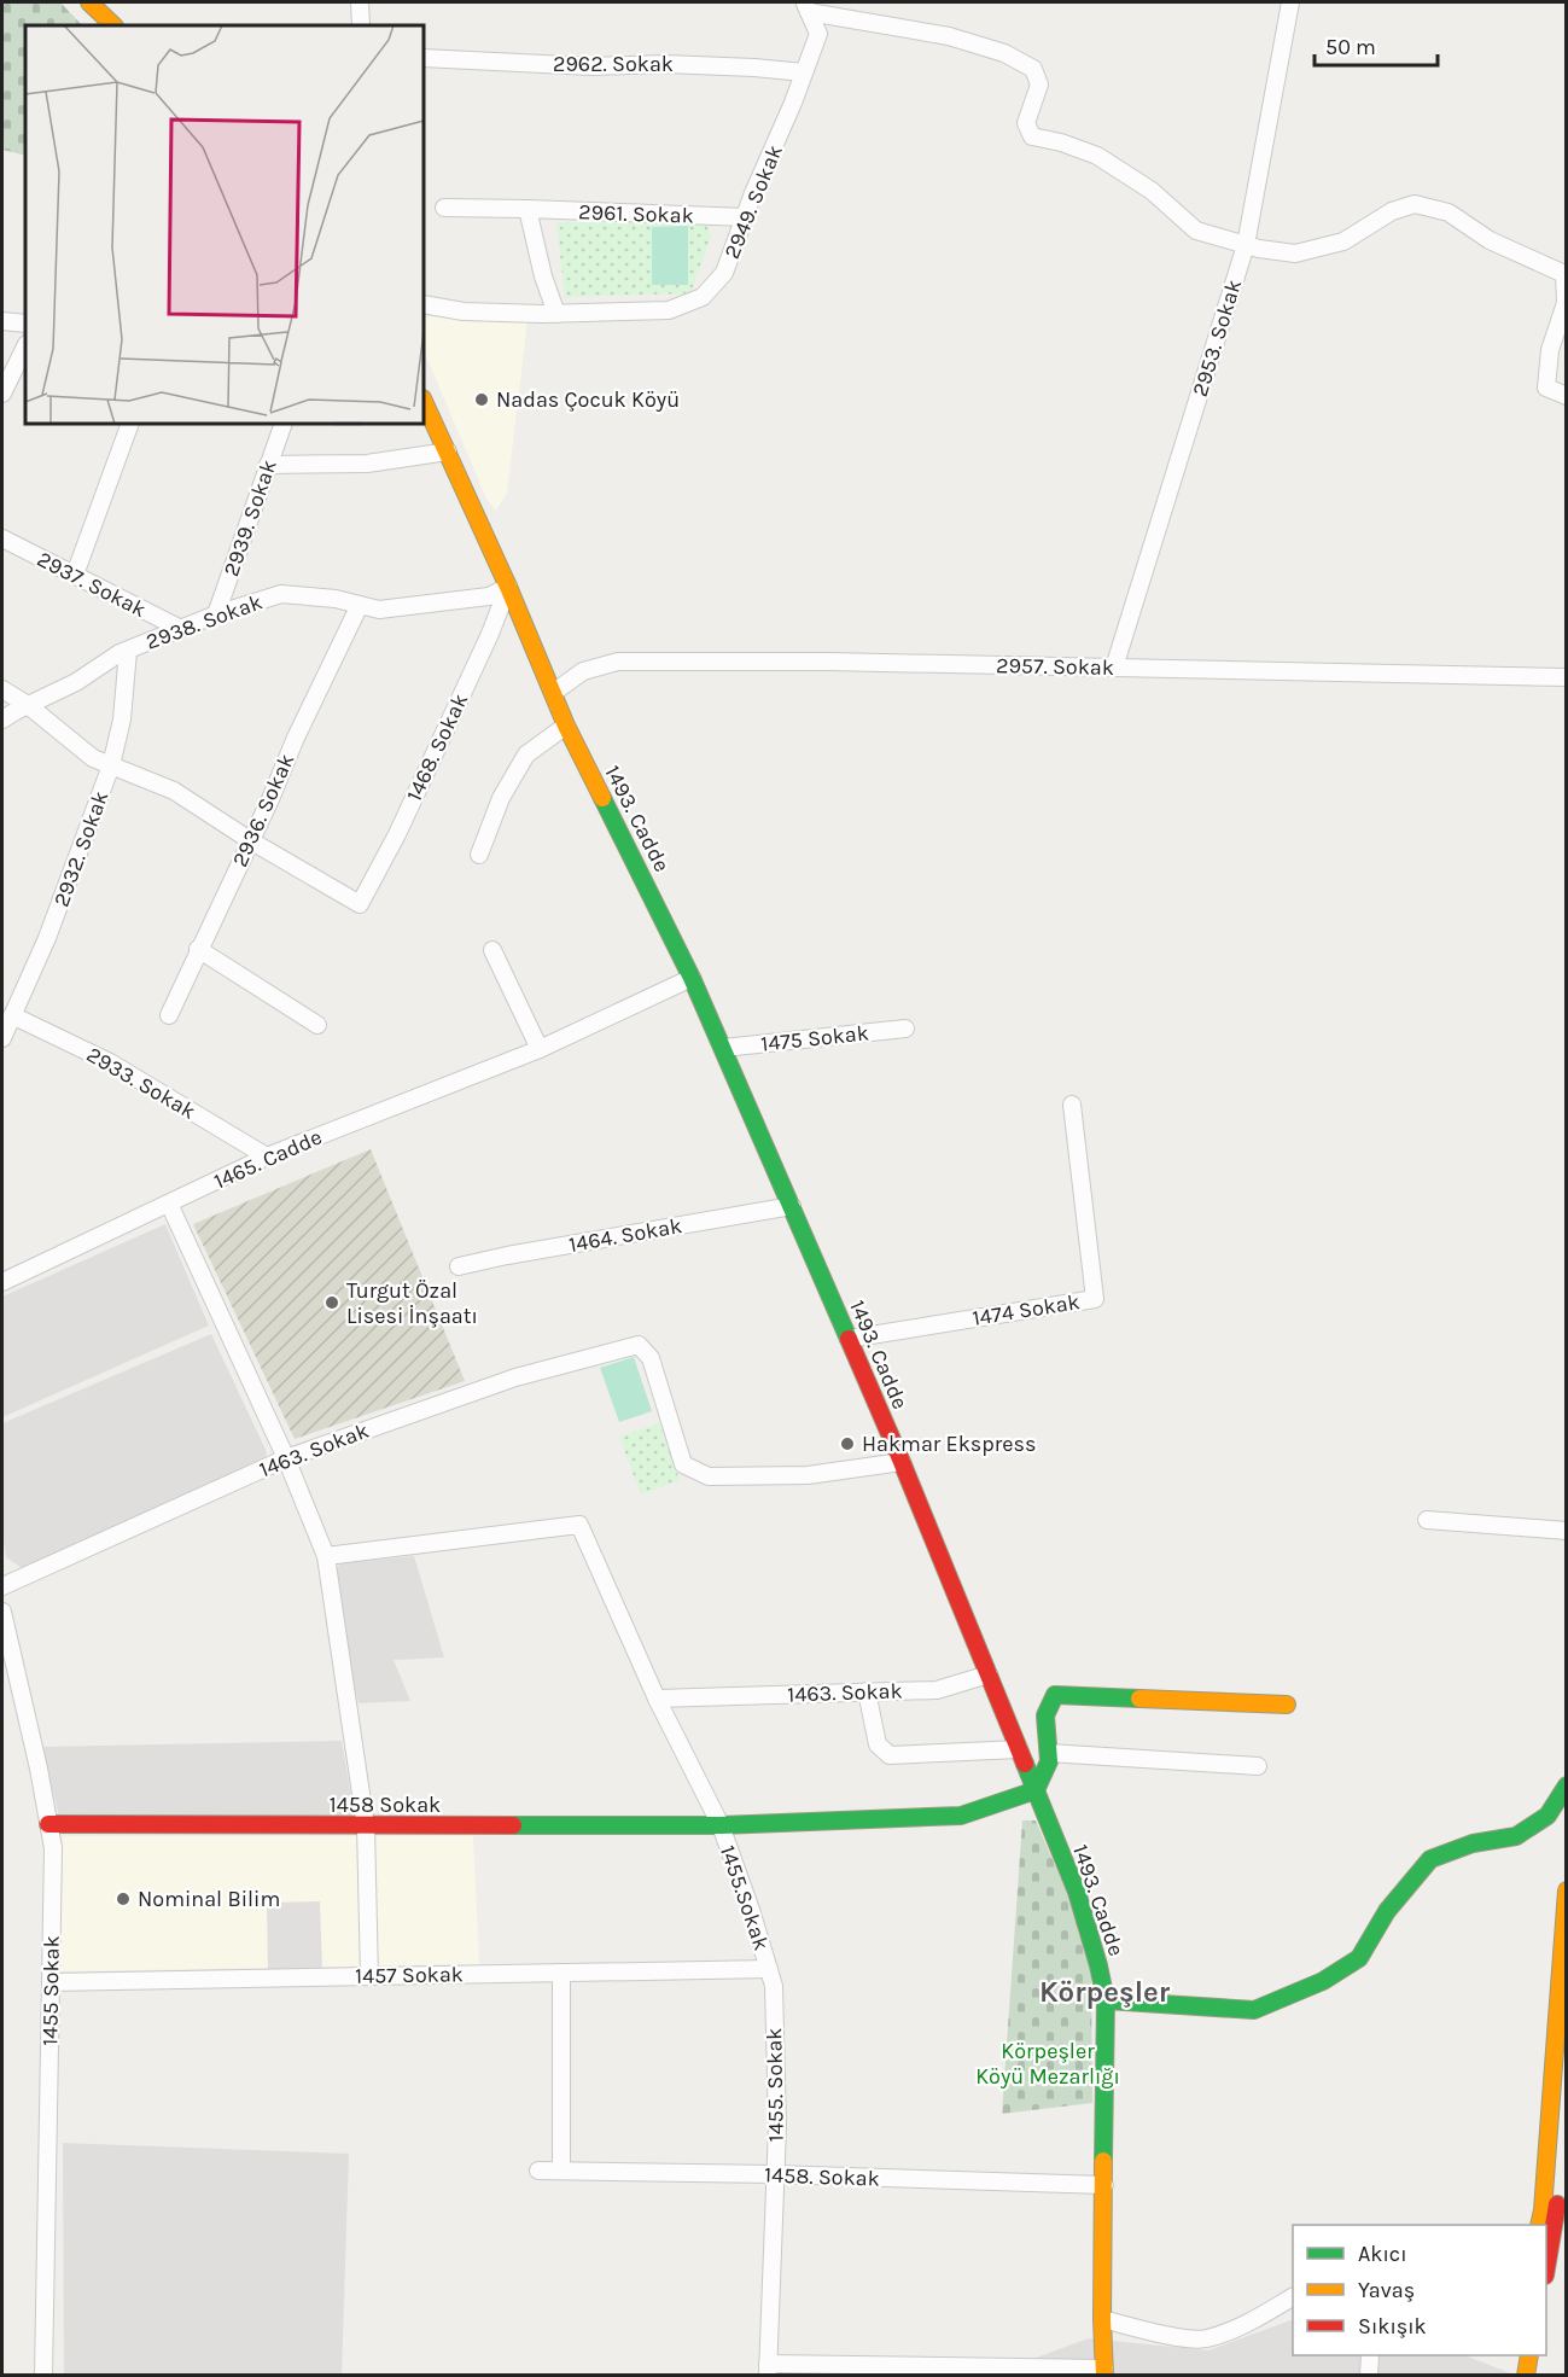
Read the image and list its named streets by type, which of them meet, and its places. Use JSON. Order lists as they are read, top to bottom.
{
  "streets": {
    "main road": ["1493. Cadde", "1458 Sokak"],
    "street": [
      "2962. Sokak",
      "2949. Sokak",
      "2961. Sokak",
      "2953. Sokak",
      "2939. Sokak",
      "2937. Sokak",
      "2938. Sokak",
      "2957. Sokak",
      "1468. Sokak",
      "2936. Sokak",
      "2932. Sokak",
      "1475 Sokak",
      "2933. Sokak",
      "1465. Cadde",
      "1464. Sokak",
      "1474 Sokak",
      "1463. Sokak",
      "1455.Sokak",
      "1457 Sokak",
      "1455 Sokak",
      "1455. Sokak",
      "1458. Sokak"
    ]
  },
  "crossings": [
    ["2962. Sokak", "2949. Sokak"],
    ["2949. Sokak", "2961. Sokak"],
    ["2953. Sokak", "2957. Sokak"],
    ["2939. Sokak", "2938. Sokak"],
    ["2937. Sokak", "2938. Sokak"],
    ["2938. Sokak", "1468. Sokak"],
    ["2938. Sokak", "2936. Sokak"],
    ["2938. Sokak", "1493. Cadde"],
    ["2938. Sokak", "2932. Sokak"],
    ["2957. Sokak", "1493. Cadde"],
    ["1468. Sokak", "2936. Sokak"],
    ["1468. Sokak", "1493. Cadde"],
    ["1493. Cadde", "1475 Sokak"],
    ["1493. Cadde", "1465. Cadde"],
    ["1493. Cadde", "1464. Sokak"],
    ["1493. Cadde", "1474 Sokak"],
    ["1493. Cadde", "1463. Sokak"],
    ["1493. Cadde", "1458 Sokak"],
    ["1493. Cadde", "1458. Sokak"],
    ["2932. Sokak", "2933. Sokak"],
    ["2933. Sokak", "1465. Cadde"],
    ["1463. Sokak", "1455.Sokak"],
    ["1458 Sokak", "1455.Sokak"],
    ["1458 Sokak", "1455 Sokak"],
    ["1455.Sokak", "1457 Sokak"],
    ["1455.Sokak", "1455. Sokak"],
    ["1457 Sokak", "1455 Sokak"],
    ["1457 Sokak", "1455. Sokak"],
    ["1455. Sokak", "1458. Sokak"]
  ],
  "districts": ["Körpeşler"],
  "parks": ["Körpeşler Köyü Mezarlığı"],
  "places": [
    "Nadas Çocuk Köyü",
    "Turgut Özal Lisesi İnşaatı",
    "Hakmar Ekspress",
    "Nominal Bilim"
  ],
  "legend": ["Akıcı", "Yavaş", "Sıkışık"],
  "scale_bar": "50 m"
}
